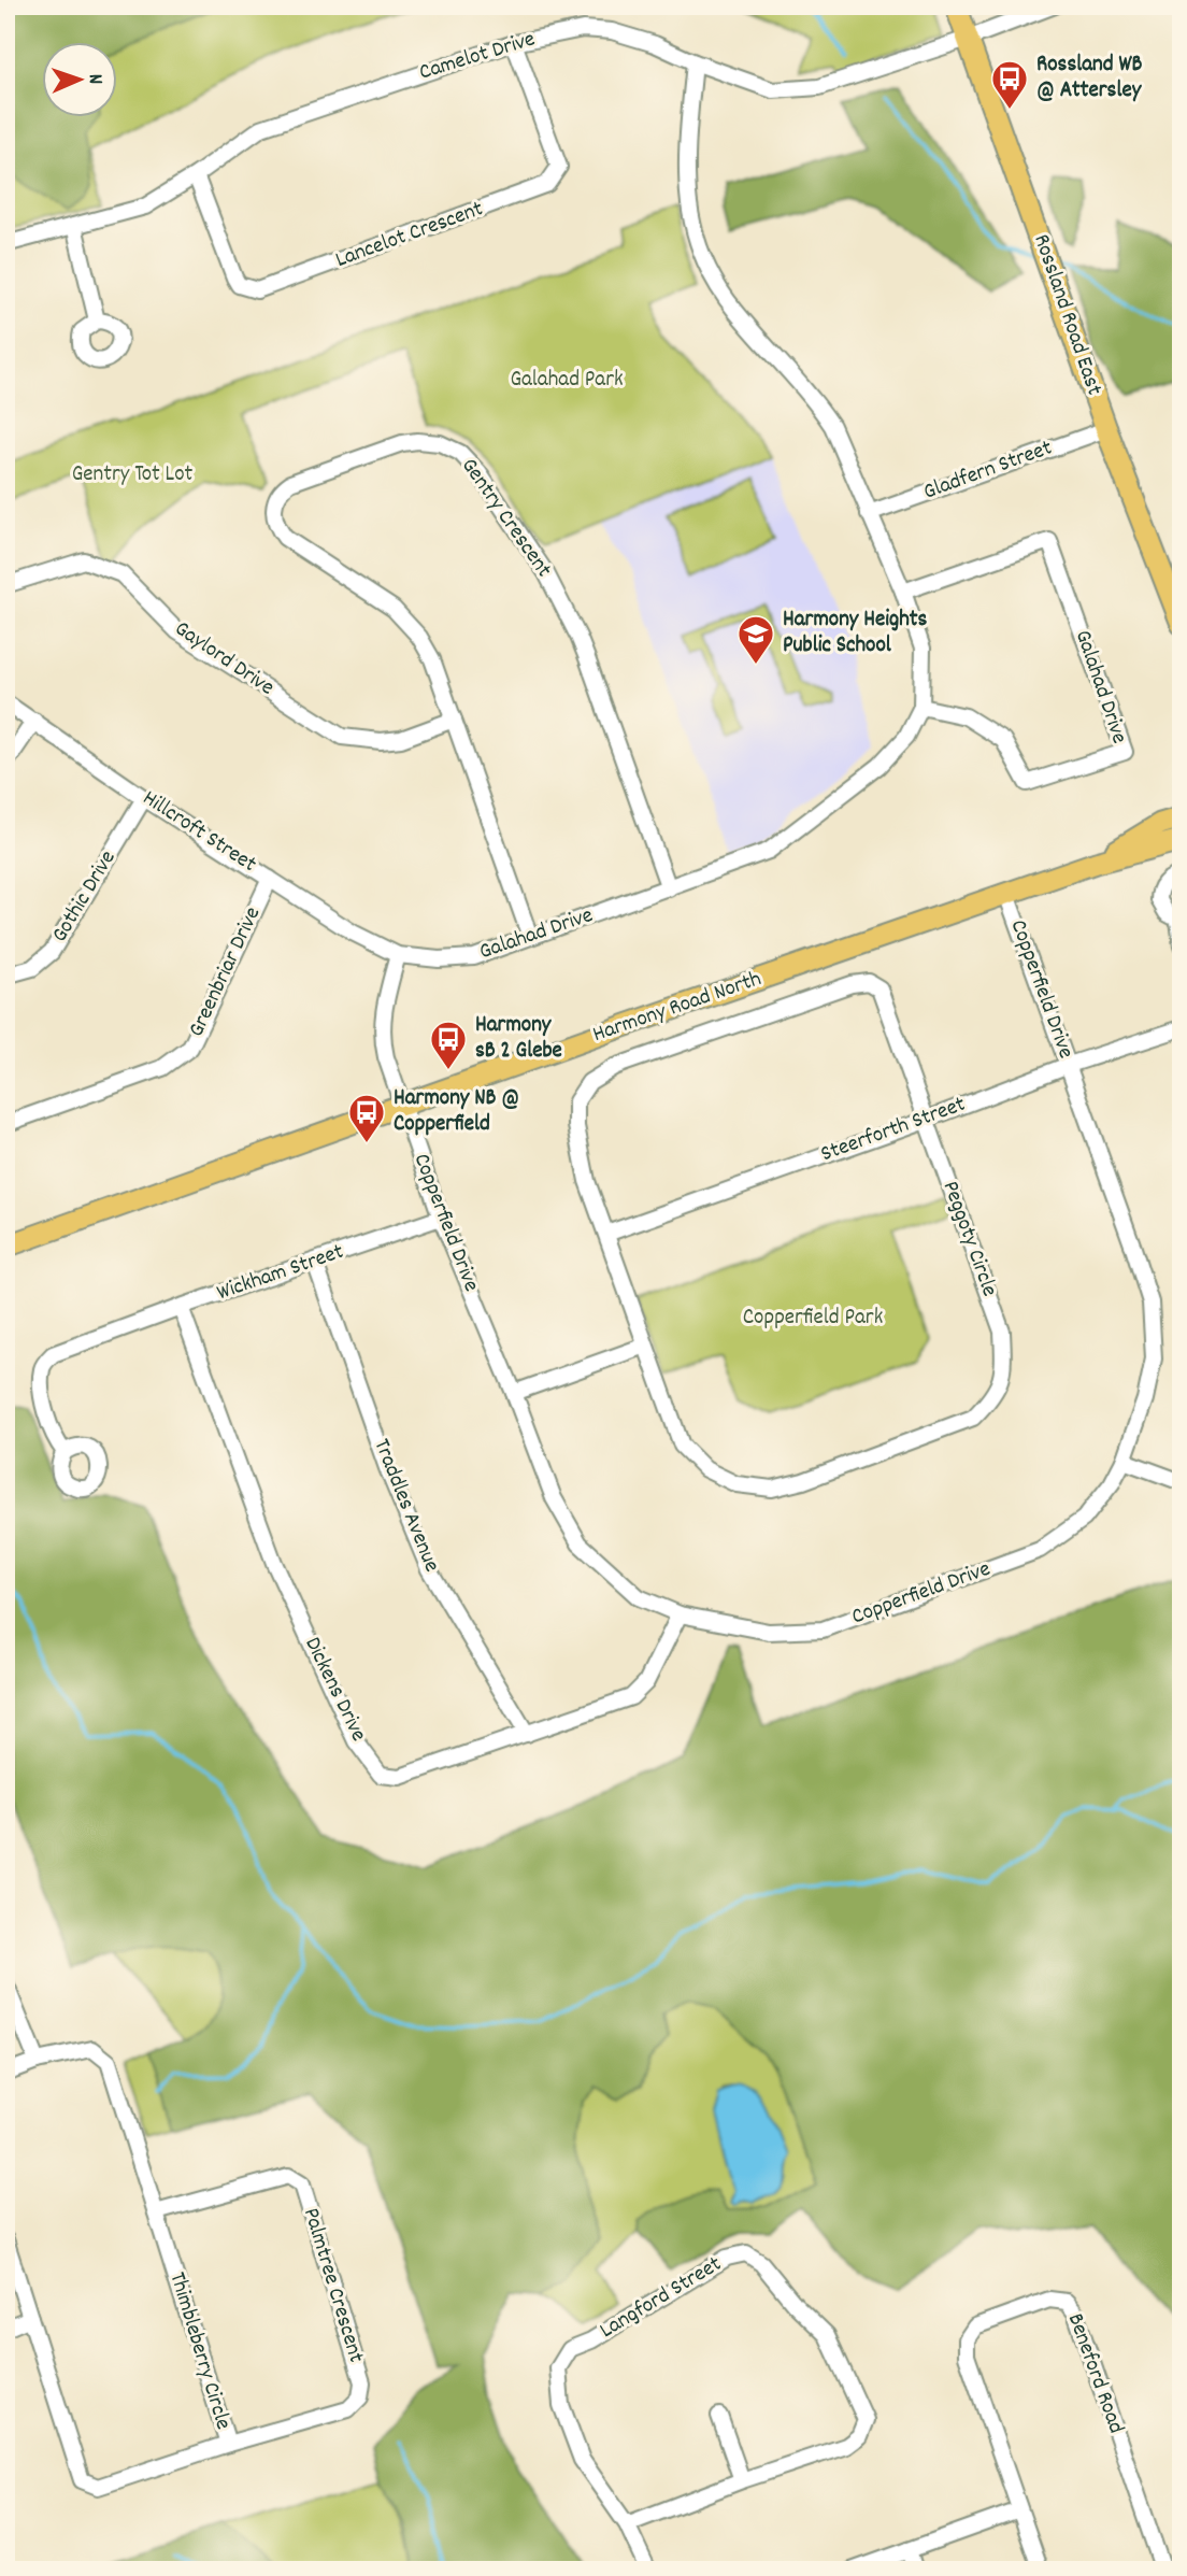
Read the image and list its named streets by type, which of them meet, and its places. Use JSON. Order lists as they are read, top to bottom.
{
  "streets": {
    "main road": ["Rossland Road East", "Harmony Road North"],
    "street": [
      "Camelot Drive",
      "Lancelot Crescent",
      "Gladfern Street",
      "Gentry Crescent",
      "Gaylord Drive",
      "Galahad Drive",
      "Hillcroft Street",
      "Gothic Drive",
      "Greenbriar Drive",
      "Copperfield Drive",
      "Steerforth Street",
      "Peggoty Circle",
      "Wickham Street",
      "Traddles Avenue",
      "Dickens Drive",
      "Palmtree Crescent",
      "Langford Street",
      "Thimbleberry Circle",
      "Beneford Road"
    ]
  },
  "crossings": [
    ["Camelot Drive", "Lancelot Crescent"],
    ["Camelot Drive", "Rossland Road East"],
    ["Camelot Drive", "Galahad Drive"],
    ["Rossland Road East", "Gladfern Street"],
    ["Gladfern Street", "Galahad Drive"],
    ["Gentry Crescent", "Gaylord Drive"],
    ["Gentry Crescent", "Galahad Drive"],
    ["Galahad Drive", "Hillcroft Street"],
    ["Galahad Drive", "Copperfield Drive"],
    ["Hillcroft Street", "Gothic Drive"],
    ["Hillcroft Street", "Greenbriar Drive"],
    ["Hillcroft Street", "Copperfield Drive"],
    ["Copperfield Drive", "Harmony Road North"],
    ["Copperfield Drive", "Steerforth Street"],
    ["Copperfield Drive", "Wickham Street"],
    ["Copperfield Drive", "Dickens Drive"],
    ["Steerforth Street", "Peggoty Circle"],
    ["Wickham Street", "Traddles Avenue"],
    ["Wickham Street", "Dickens Drive"],
    ["Traddles Avenue", "Dickens Drive"],
    ["Palmtree Crescent", "Thimbleberry Circle"]
  ],
  "parks": ["Galahad Park", "Gentry Tot Lot", "Copperfield Park"],
  "places": {
    "bus stop": ["Rossland WB @ Attersley", "Harmony sB 2 Glebe", "Harmony NB @ Copperfield"],
    "school or university": ["Harmony Heights Public School"]
  },
  "north": "right"
}
